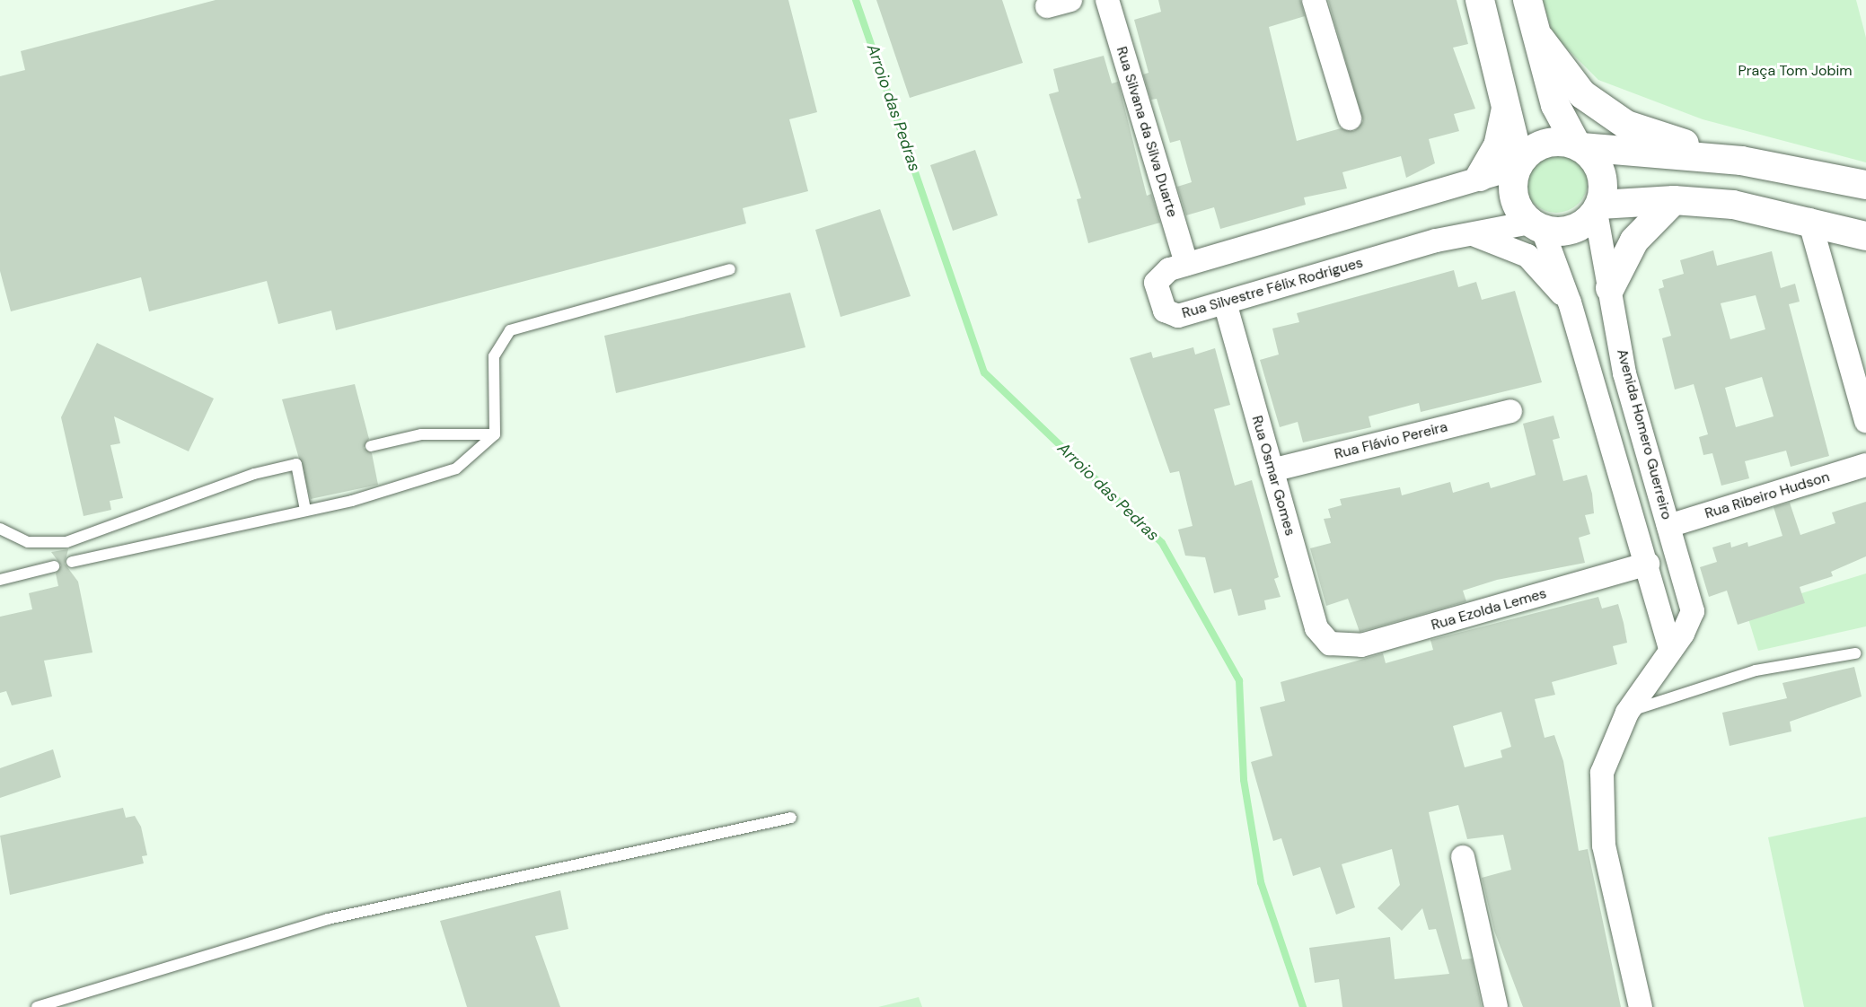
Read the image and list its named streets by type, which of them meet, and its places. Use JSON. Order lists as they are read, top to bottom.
{
  "streets": {
    "street": [
      "Rua Silvana da Silva Duarte",
      "Rua Silvestre Félix Rodrigues",
      "Avenida Homero Guerreiro",
      "Rua Flávio Pereira",
      "Rua Osmar Gomes",
      "Rua Ribeiro Hudson",
      "Rua Ezolda Lemes"
    ]
  },
  "crossings": [
    ["Rua Silvana da Silva Duarte", "Rua Silvestre Félix Rodrigues"],
    ["Rua Silvestre Félix Rodrigues", "Avenida Homero Guerreiro"],
    ["Rua Silvestre Félix Rodrigues", "Rua Osmar Gomes"],
    ["Avenida Homero Guerreiro", "Rua Ribeiro Hudson"],
    ["Rua Flávio Pereira", "Rua Osmar Gomes"],
    ["Rua Osmar Gomes", "Rua Ezolda Lemes"]
  ],
  "water": ["Arroio das Pedras"],
  "parks": ["Praça Tom Jobim"]
}
